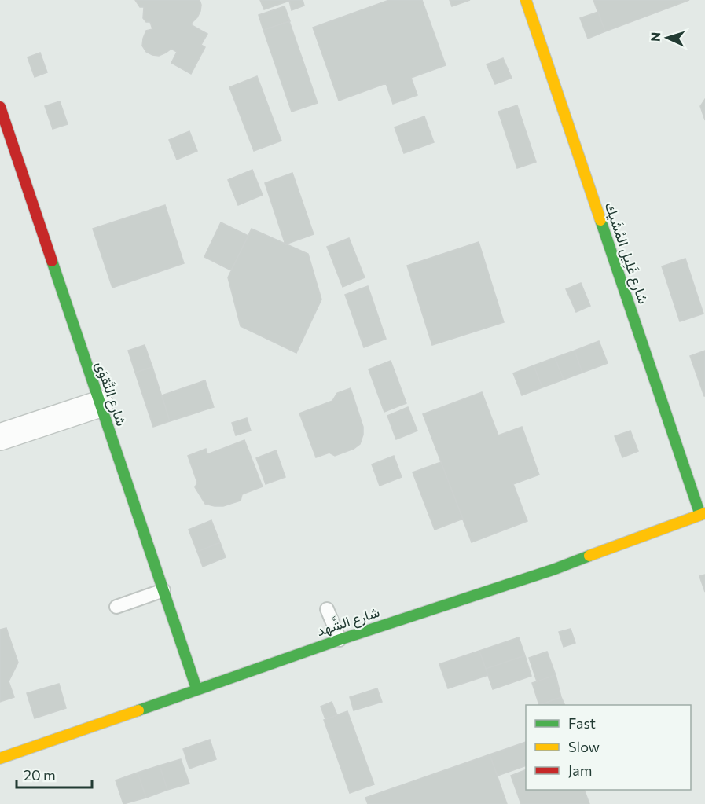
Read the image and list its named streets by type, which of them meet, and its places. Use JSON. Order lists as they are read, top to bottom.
{
  "streets": {
    "street": ["شارع غَلِيل المُشَيك", "شارع التَّقوَى", "شارع الشَّهد"]
  },
  "crossings": [
    ["شارع غَلِيل المُشَيك", "شارع الشَّهد"],
    ["شارع التَّقوَى", "شارع الشَّهد"]
  ],
  "legend": ["Fast", "Slow", "Jam"],
  "scale_bar": "20 m",
  "north": "left"
}
